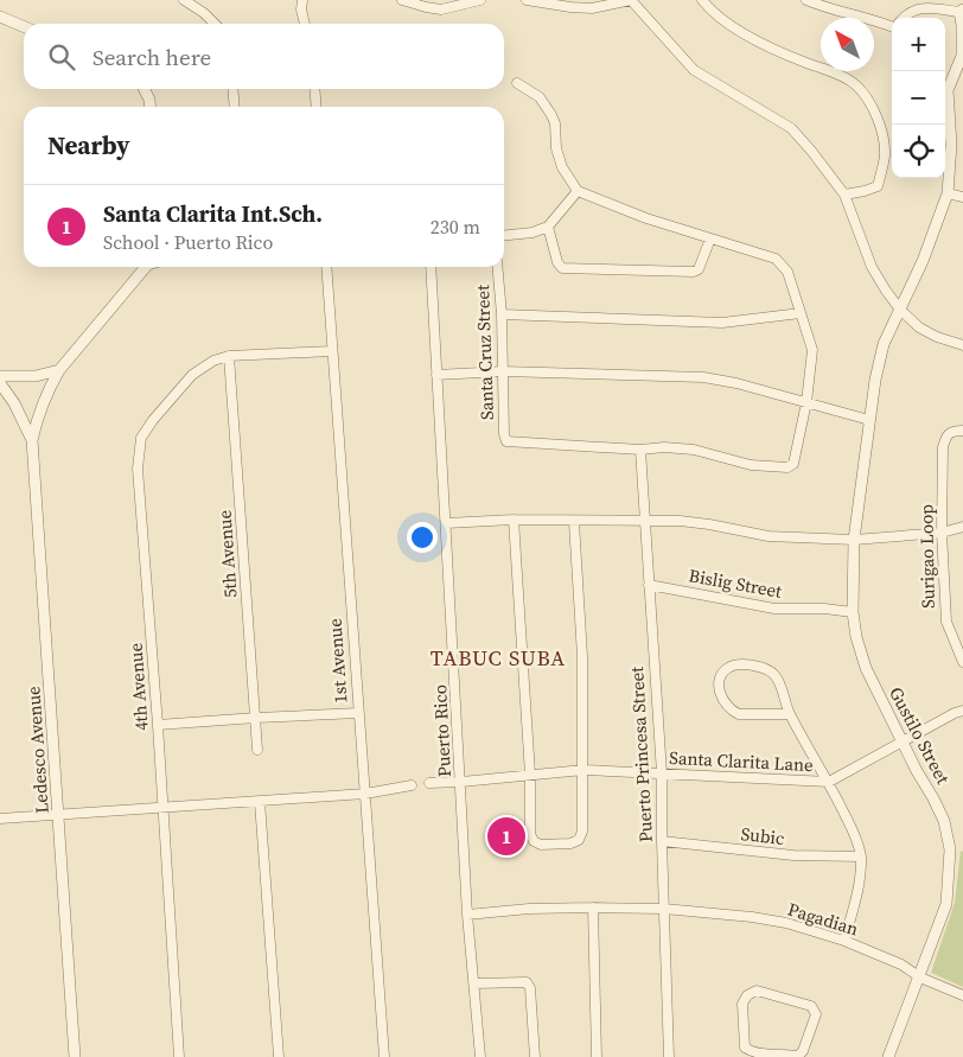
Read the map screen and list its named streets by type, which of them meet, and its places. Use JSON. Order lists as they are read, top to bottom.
{
  "streets": {
    "street": [
      "Santa Cruz Street",
      "5th Avenue",
      "Surigao Loop",
      "Bislig Street",
      "1st Avenue",
      "4th Avenue",
      "Puerto Rico",
      "Gustilo Street",
      "Ledesco Avenue",
      "Puerto Princesa Street",
      "Santa Clarita Lane",
      "Subic",
      "Pagadian"
    ]
  },
  "crossings": [
    ["Santa Cruz Street", "Puerto Princesa Street"],
    ["5th Avenue", "4th Avenue"],
    ["Bislig Street", "Gustilo Street"],
    ["Bislig Street", "Puerto Princesa Street"],
    ["Puerto Rico", "Santa Clarita Lane"],
    ["Puerto Rico", "Pagadian"],
    ["Gustilo Street", "Santa Clarita Lane"],
    ["Gustilo Street", "Pagadian"],
    ["Puerto Princesa Street", "Santa Clarita Lane"],
    ["Puerto Princesa Street", "Subic"],
    ["Puerto Princesa Street", "Pagadian"]
  ],
  "districts": ["TABUC SUBA"],
  "north": "top left",
  "page": {
    "map_buttons": ["+", "−"],
    "search": "Search here",
    "heading": "Nearby",
    "list": [
      {
        "mark": "1",
        "name": "Santa Clarita Int.Sch.",
        "note": "School · Puerto Rico",
        "value": "230 m"
      }
    ],
    "pins": "1"
  }
}
